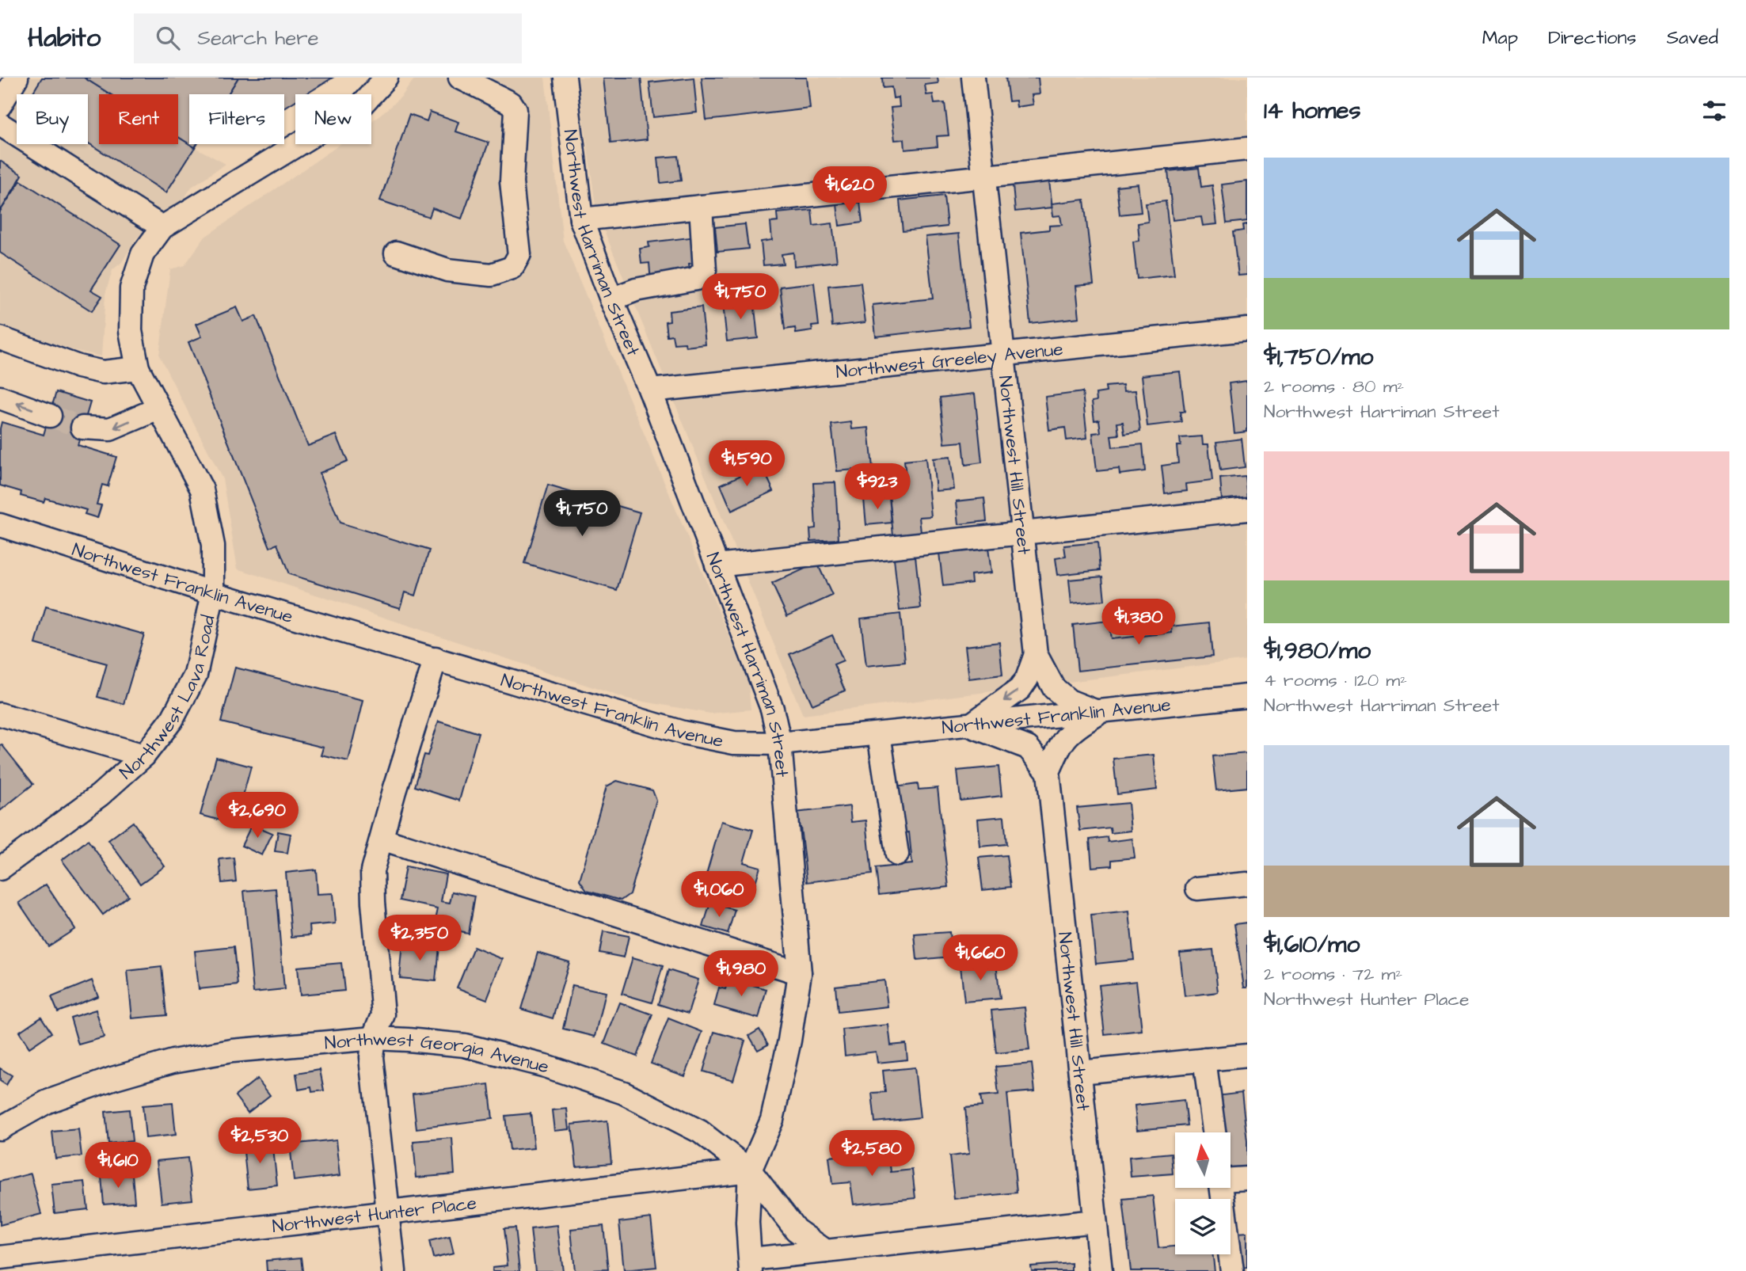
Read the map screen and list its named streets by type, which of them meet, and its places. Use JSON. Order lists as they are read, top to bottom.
{
  "streets": {
    "street": [
      "Northwest Harriman Street",
      "Northwest Greeley Avenue",
      "Northwest Hill Street",
      "Northwest Franklin Avenue",
      "Northwest Lava Road",
      "Northwest Georgia Avenue",
      "Northwest Hunter Place"
    ]
  },
  "crossings": [
    ["Northwest Harriman Street", "Northwest Greeley Avenue"],
    ["Northwest Harriman Street", "Northwest Franklin Avenue"],
    ["Northwest Harriman Street", "Northwest Georgia Avenue"],
    ["Northwest Harriman Street", "Northwest Hunter Place"],
    ["Northwest Greeley Avenue", "Northwest Hill Street"],
    ["Northwest Hill Street", "Northwest Franklin Avenue"],
    ["Northwest Franklin Avenue", "Northwest Lava Road"],
    ["Northwest Georgia Avenue", "Northwest Hunter Place"]
  ],
  "north": "top",
  "page": {
    "header": "Habito",
    "search": "Search here",
    "nav": ["Map", "Directions", "Saved"],
    "heading": "14 homes",
    "chip": [
      "Buy",
      "Rent",
      "Filters",
      "New"
    ],
    "list": [
      {
        "name": "$1,750/mo",
        "note": "2 rooms · 80 m² · Northwest Harriman Street"
      },
      {
        "name": "$1,980/mo",
        "note": "4 rooms · 120 m² · Northwest Harriman Street"
      },
      {
        "name": "$1,610/mo",
        "note": "2 rooms · 72 m² · Northwest Hunter Place"
      }
    ],
    "price": [
      "$1,620",
      "$1,750",
      "$1,590",
      "$923",
      "$1,750",
      "$1,380",
      "$2,690",
      "$1,060",
      "$2,350",
      "$1,660",
      "$1,980",
      "$2,530",
      "$2,580",
      "$1,610"
    ]
  }
}
